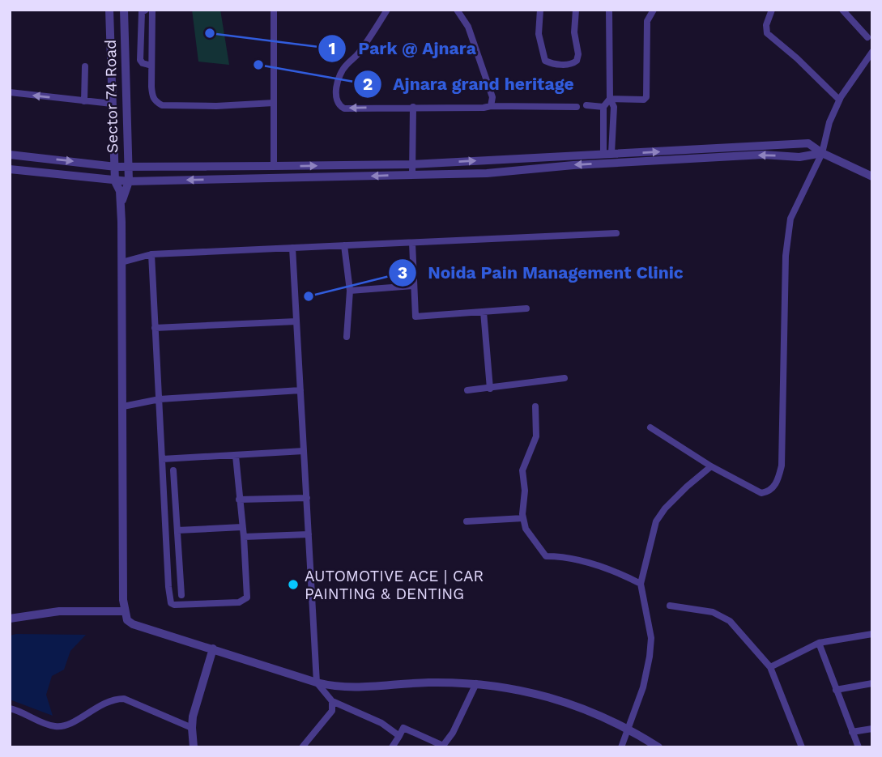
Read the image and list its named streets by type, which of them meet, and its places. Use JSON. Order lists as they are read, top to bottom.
{
  "streets": {
    "street": ["Sector 74 Road"]
  },
  "places": [
    "Park @ Ajnara",
    "Ajnara grand heritage",
    "Noida Pain Management Clinic",
    "AUTOMOTIVE ACE | CAR PAINTING & DENTING"
  ]
}
